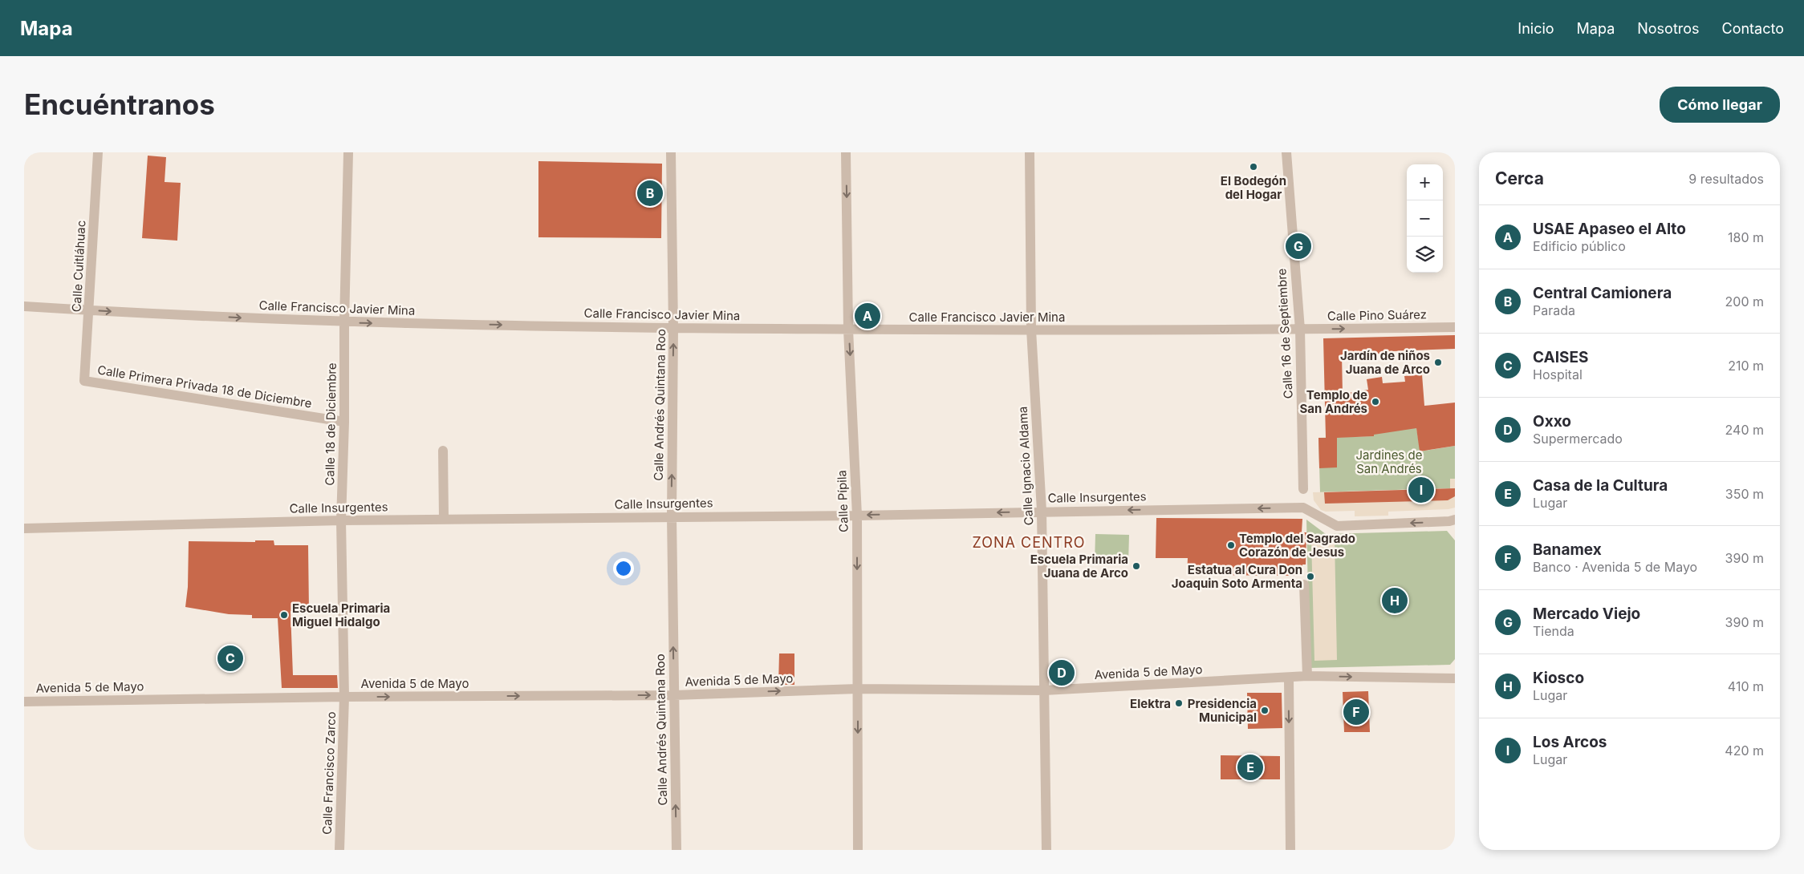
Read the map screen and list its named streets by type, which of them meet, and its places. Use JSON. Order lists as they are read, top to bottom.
{
  "streets": {
    "street": [
      "Calle Cuitláhuac",
      "Calle Francisco Javier Mina",
      "Calle Pino Suárez",
      "Calle 16 de Septiembre",
      "Calle Primera Privada 18 de Diciembre",
      "Calle Andrés Quintana Roo",
      "Calle 18 de Diciembre",
      "Calle Ignacio Aldama",
      "Calle Insurgentes",
      "Calle Pípila",
      "Avenida 5 de Mayo",
      "Calle Francisco Zarco"
    ]
  },
  "crossings": [
    ["Calle Cuitláhuac", "Calle Francisco Javier Mina"],
    ["Calle Cuitláhuac", "Calle Primera Privada 18 de Diciembre"],
    ["Calle Francisco Javier Mina", "Calle Pino Suárez"],
    ["Calle Francisco Javier Mina", "Calle 16 de Septiembre"],
    ["Calle Francisco Javier Mina", "Calle Andrés Quintana Roo"],
    ["Calle Francisco Javier Mina", "Calle 18 de Diciembre"],
    ["Calle Francisco Javier Mina", "Calle Ignacio Aldama"],
    ["Calle Francisco Javier Mina", "Calle Pípila"],
    ["Calle Pino Suárez", "Calle 16 de Septiembre"],
    ["Calle 16 de Septiembre", "Calle Insurgentes"],
    ["Calle Primera Privada 18 de Diciembre", "Calle 18 de Diciembre"],
    ["Calle Andrés Quintana Roo", "Calle Insurgentes"],
    ["Calle Andrés Quintana Roo", "Avenida 5 de Mayo"],
    ["Calle 18 de Diciembre", "Calle Insurgentes"],
    ["Calle 18 de Diciembre", "Avenida 5 de Mayo"],
    ["Calle 18 de Diciembre", "Calle Francisco Zarco"],
    ["Calle Ignacio Aldama", "Calle Insurgentes"],
    ["Calle Ignacio Aldama", "Avenida 5 de Mayo"],
    ["Calle Insurgentes", "Calle Pípila"],
    ["Calle Pípila", "Avenida 5 de Mayo"],
    ["Avenida 5 de Mayo", "Calle Francisco Zarco"]
  ],
  "one_way": [
    "Calle Francisco Javier Mina",
    "Calle Pino Suárez",
    "Calle Andrés Quintana Roo",
    "Calle Pípila",
    "Avenida 5 de Mayo"
  ],
  "districts": ["ZONA CENTRO"],
  "parks": ["Jardines de San Andrés"],
  "places": [
    "El Bodegón del Hogar",
    "Jardín de niños Juana de Arco",
    "Templo de San Andrés",
    "Templo del Sagrado Corazón de Jesus",
    "Escuela Primaria Juana de Arco",
    "Estatua al Cura Don Joaquin Soto Armenta",
    "Escuela Primaria Miguel Hidalgo",
    "Elektra",
    "Presidencia Municipal"
  ],
  "page": {
    "header": "Mapa",
    "nav": [
      "Inicio",
      "Mapa",
      "Nosotros",
      "Contacto"
    ],
    "buttons": "Cómo llegar",
    "title": "Encuéntranos",
    "heading": ["Cerca", "9 resultados"],
    "map_buttons": ["+", "−"],
    "pins": [
      "B",
      "G",
      "A",
      "I",
      "H",
      "C",
      "D",
      "F",
      "E"
    ],
    "list": [
      {
        "mark": "A",
        "name": "USAE Apaseo el Alto",
        "note": "Edificio público",
        "value": "180 m"
      },
      {
        "mark": "B",
        "name": "Central Camionera",
        "note": "Parada",
        "value": "200 m"
      },
      {
        "mark": "C",
        "name": "CAISES",
        "note": "Hospital",
        "value": "210 m"
      },
      {
        "mark": "D",
        "name": "Oxxo",
        "note": "Supermercado",
        "value": "240 m"
      },
      {
        "mark": "E",
        "name": "Casa de la Cultura",
        "note": "Lugar",
        "value": "350 m"
      },
      {
        "mark": "F",
        "name": "Banamex",
        "note": "Banco · Avenida 5 de Mayo",
        "value": "390 m"
      },
      {
        "mark": "G",
        "name": "Mercado Viejo",
        "note": "Tienda",
        "value": "390 m"
      },
      {
        "mark": "H",
        "name": "Kiosco",
        "note": "Lugar",
        "value": "410 m"
      },
      {
        "mark": "I",
        "name": "Los Arcos",
        "note": "Lugar",
        "value": "420 m"
      }
    ]
  }
}
